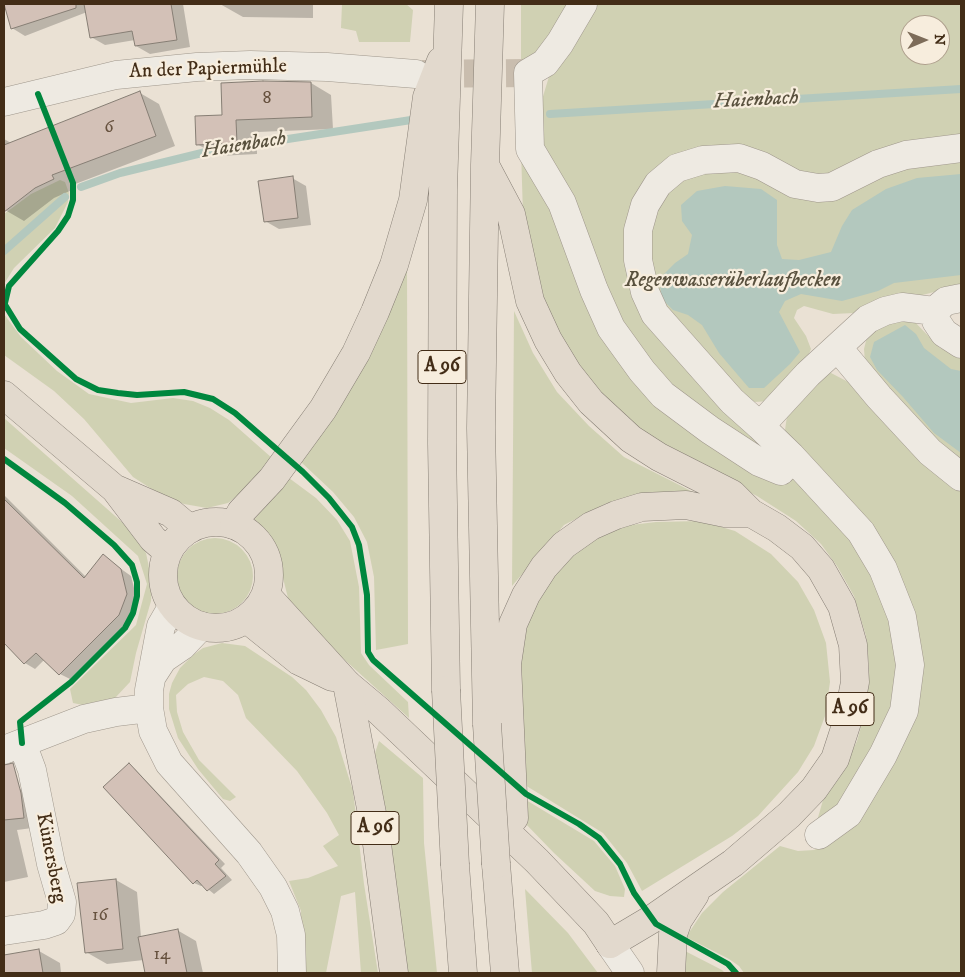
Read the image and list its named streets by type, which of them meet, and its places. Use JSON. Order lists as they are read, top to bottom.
{
  "streets": {
    "main road": ["A 96"],
    "street": ["An der Papiermühle", "Künersberg"]
  },
  "water": ["Haienbach", "Regenwasserüberlaufbecken"],
  "house_numbers": [
    "8",
    "6",
    "16",
    "14"
  ],
  "north": "right"
}
